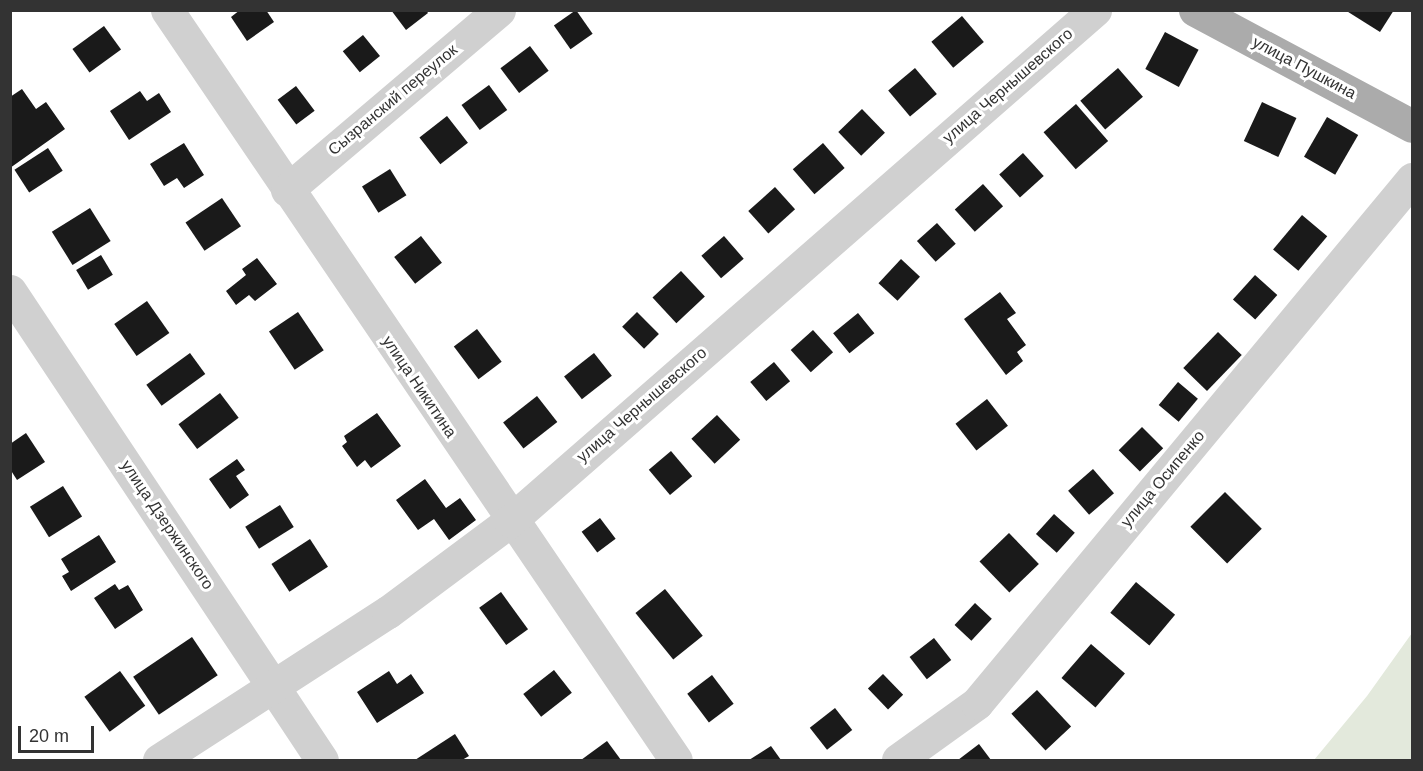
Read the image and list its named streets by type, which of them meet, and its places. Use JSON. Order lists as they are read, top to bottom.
{
  "streets": {
    "main road": ["улица Пушкина"],
    "street": [
      "улица Чернышевского",
      "Сызранский переулок",
      "улица Никитина",
      "улица Осипенко",
      "улица Дзержинского"
    ]
  },
  "crossings": [
    ["улица Чернышевского", "улица Никитина"],
    ["улица Чернышевского", "улица Дзержинского"],
    ["Сызранский переулок", "улица Никитина"]
  ],
  "scale_bar": "20 m"
}
